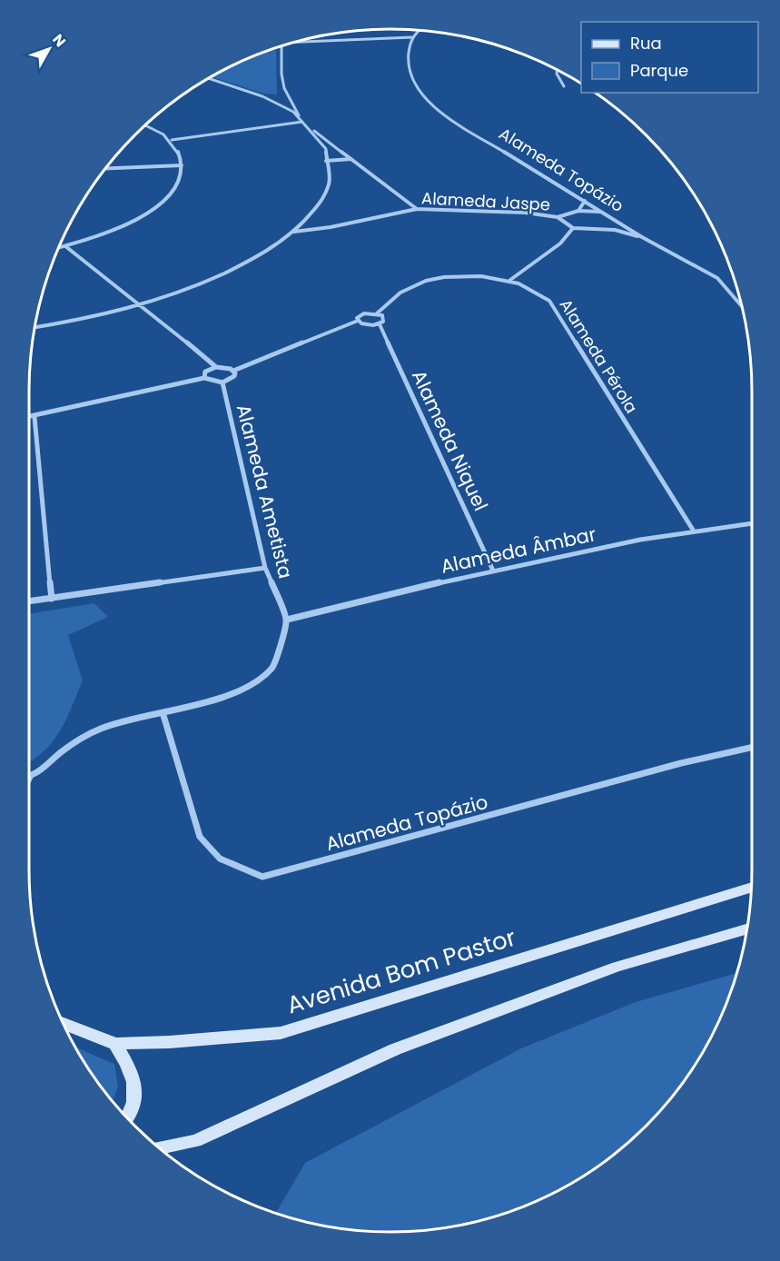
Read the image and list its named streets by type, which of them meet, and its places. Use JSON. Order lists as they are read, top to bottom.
{
  "streets": {
    "street": [
      "Alameda Topázio",
      "Alameda Jaspe",
      "Alameda Pérola",
      "Alameda Niquel",
      "Alameda Ametista",
      "Alameda Âmbar",
      "Avenida Bom Pastor"
    ]
  },
  "crossings": [
    ["Alameda Topázio", "Alameda Jaspe"],
    ["Alameda Pérola", "Alameda Niquel"],
    ["Alameda Pérola", "Alameda Âmbar"],
    ["Alameda Niquel", "Alameda Âmbar"],
    ["Alameda Ametista", "Alameda Âmbar"]
  ],
  "legend": ["Rua", "Parque"],
  "north": "top right"
}
